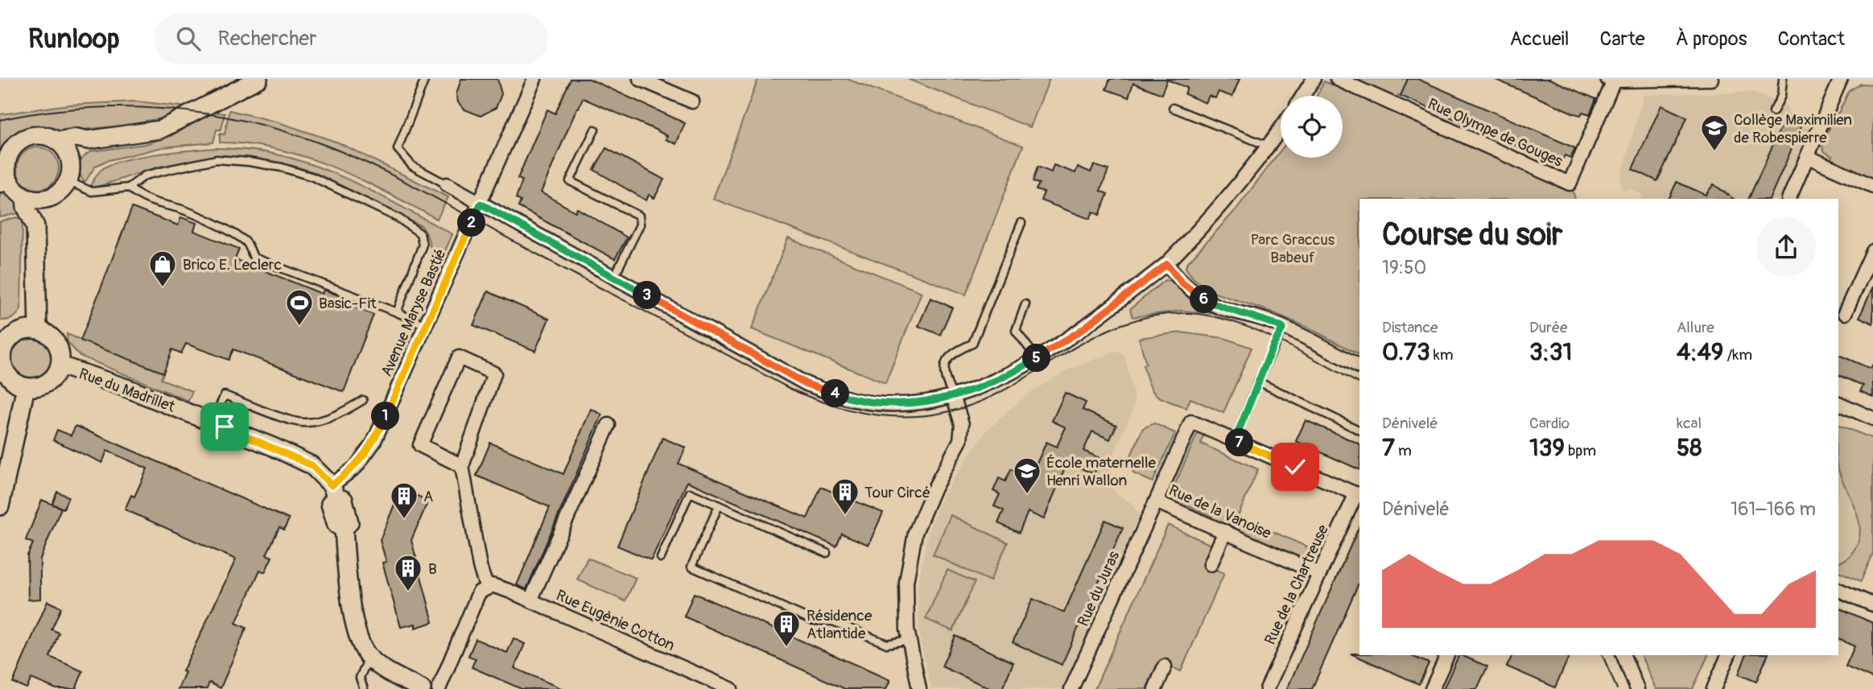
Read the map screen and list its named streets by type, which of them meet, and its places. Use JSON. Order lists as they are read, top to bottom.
{
  "streets": {
    "street": [
      "Rue Olympe de Gouges",
      "Avenue Maryse Bastié",
      "Rue du Madrillet",
      "Rue de la Vanoise",
      "Rue de la Chartreuse",
      "Rue du Juras",
      "Rue Eugènie Cotton"
    ]
  },
  "crossings": [
    ["Avenue Maryse Bastié", "Rue du Madrillet"],
    ["Rue de la Vanoise", "Rue de la Chartreuse"],
    ["Rue de la Vanoise", "Rue du Juras"]
  ],
  "parks": ["Parc Graccus Babeuf"],
  "places": {
    "school or university": ["Collège Maximilien de Robespierre", "École maternelle Henri Wallon"],
    "shop": ["Brico E. Leclerc"],
    "sports": ["Basic-Fit"],
    "building": [
      "Tour Circé",
      "A",
      "B",
      "Résidence Atlantide"
    ]
  },
  "page": {
    "header": "Runloop",
    "search": "Rechercher",
    "nav": [
      "Accueil",
      "Carte",
      "À propos",
      "Contact"
    ],
    "heading": ["Course du soir", "19:50"],
    "pins": [
      "2",
      "3",
      "6",
      "5",
      "4",
      "1",
      "7"
    ],
    "stats": [
      ["Distance", "0.73 km"],
      ["Durée", "3:31"],
      ["Allure", "4:49 /km"],
      ["Dénivelé", "7 m"],
      ["Cardio", "139 bpm"],
      ["kcal", "58"]
    ],
    "chart": ["Dénivelé", "161–166 m"]
  }
}
